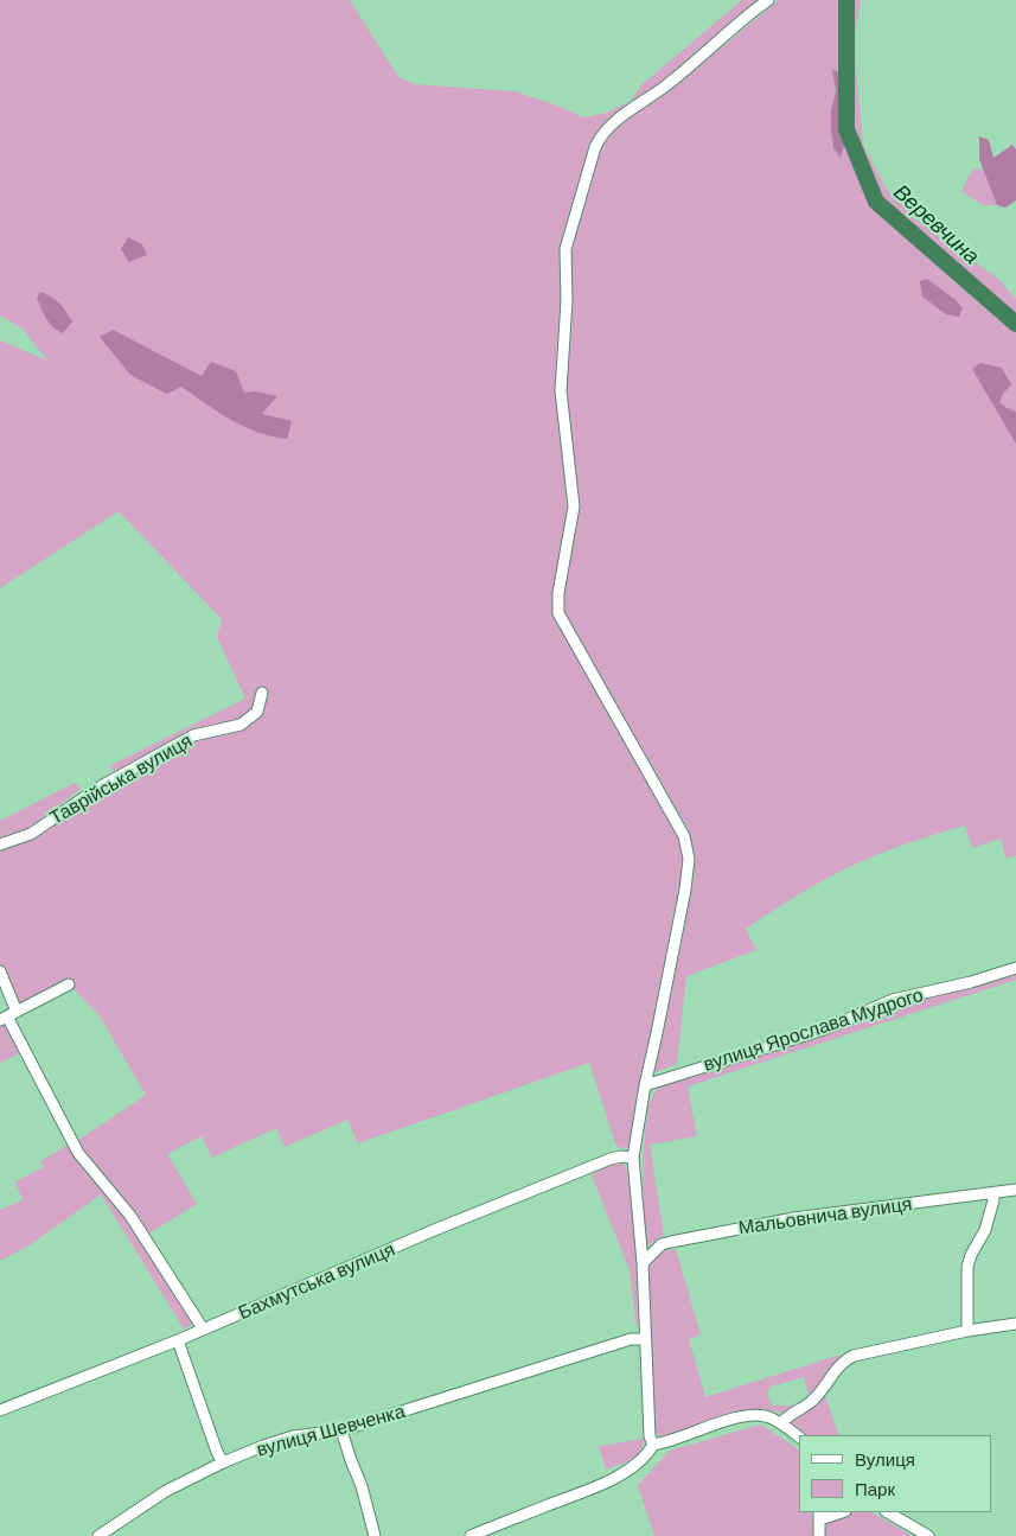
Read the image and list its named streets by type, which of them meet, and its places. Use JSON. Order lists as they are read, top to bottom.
{
  "streets": {
    "street": [
      "Таврійська вулиця",
      "вулиця Ярослава Мудрого",
      "Мальовнича вулиця",
      "Бахмутська вулиця",
      "вулиця Шевченка"
    ]
  },
  "water": ["Веревчина"],
  "legend": ["Вулиця", "Парк"]
}
